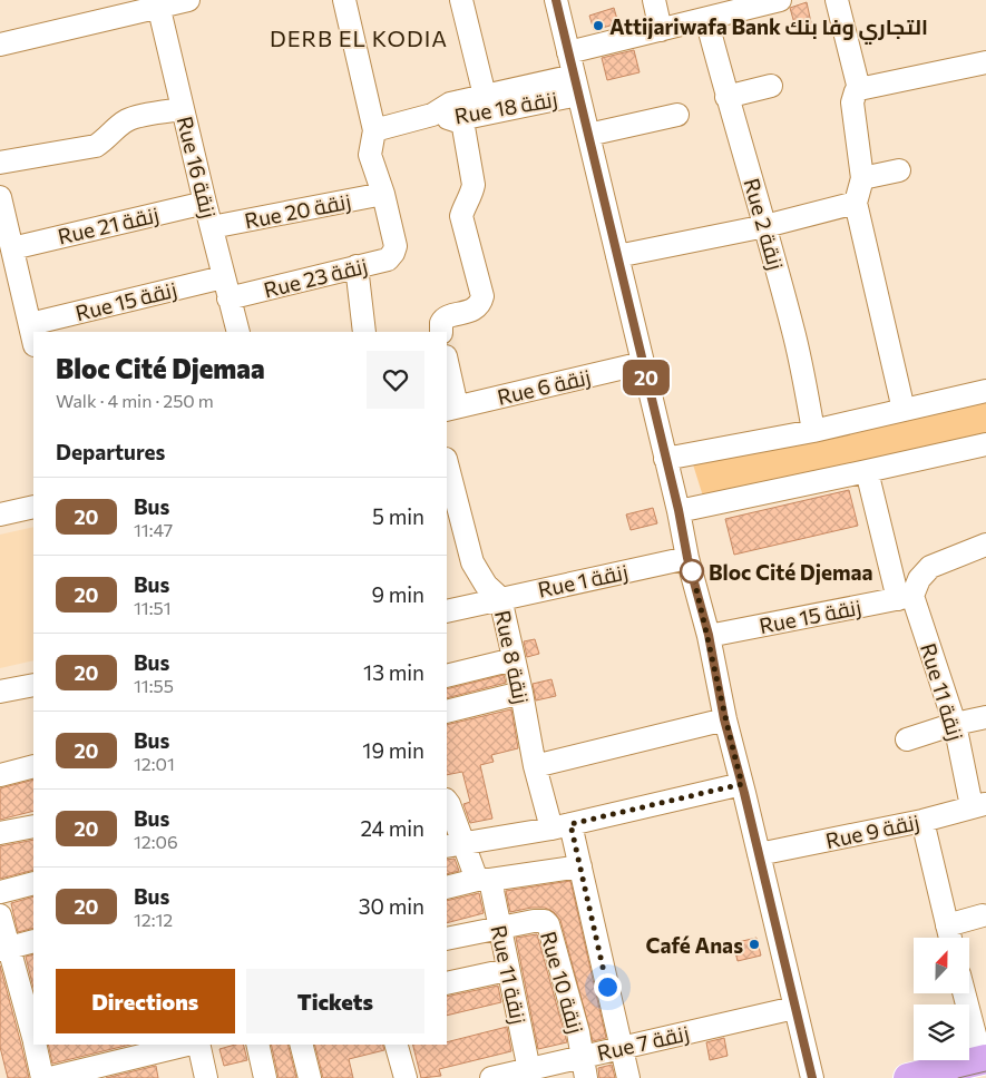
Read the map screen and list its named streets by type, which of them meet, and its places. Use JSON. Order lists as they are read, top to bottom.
{
  "streets": {
    "street": [
      "Rue 18 زنقة",
      "Rue 16 زنقة",
      "Rue 20 زنقة",
      "Rue 2 زنقة",
      "Rue 21 زنقة",
      "Rue 23 زنقة",
      "Rue 15 زنقة",
      "Rue 6 زنقة",
      "Rue 1 زنقة",
      "Rue 8 زنقة",
      "Rue 11 زنقة",
      "Rue 9 زنقة",
      "Rue 10 زنقة",
      "Rue 7 زنقة"
    ]
  },
  "crossings": [
    ["Rue 16 زنقة", "Rue 20 زنقة"],
    ["Rue 16 زنقة", "Rue 21 زنقة"],
    ["Rue 16 زنقة", "Rue 23 زنقة"],
    ["Rue 16 زنقة", "Rue 15 زنقة"],
    ["Rue 20 زنقة", "Rue 23 زنقة"],
    ["Rue 15 زنقة", "Rue 11 زنقة"],
    ["Rue 1 زنقة", "Rue 8 زنقة"],
    ["Rue 8 زنقة", "Rue 7 زنقة"],
    ["Rue 11 زنقة", "Rue 9 زنقة"],
    ["Rue 11 زنقة", "Rue 10 زنقة"],
    ["Rue 11 زنقة", "Rue 7 زنقة"],
    ["Rue 10 زنقة", "Rue 7 زنقة"]
  ],
  "districts": ["DERB EL KODIA"],
  "places": ["Attijariwafa Bank التجاري وفا بنك", "Bloc Cité Djemaa", "Café Anas"],
  "lines": ["bus line 20"],
  "north": "top",
  "page": {
    "on_map": "20",
    "heading": [
      ["Bloc Cité Djemaa", "Walk · 4 min · 250 m"],
      "Departures"
    ],
    "list": [
      {
        "mark": "20",
        "name": "Bus",
        "note": "11:47",
        "value": "5 min"
      },
      {
        "mark": "20",
        "name": "Bus",
        "note": "11:51",
        "value": "9 min"
      },
      {
        "mark": "20",
        "name": "Bus",
        "note": "11:55",
        "value": "13 min"
      },
      {
        "mark": "20",
        "name": "Bus",
        "note": "12:01",
        "value": "19 min"
      },
      {
        "mark": "20",
        "name": "Bus",
        "note": "12:06",
        "value": "24 min"
      },
      {
        "mark": "20",
        "name": "Bus",
        "note": "12:12",
        "value": "30 min"
      }
    ],
    "buttons": ["Directions", "Tickets"]
  }
}
